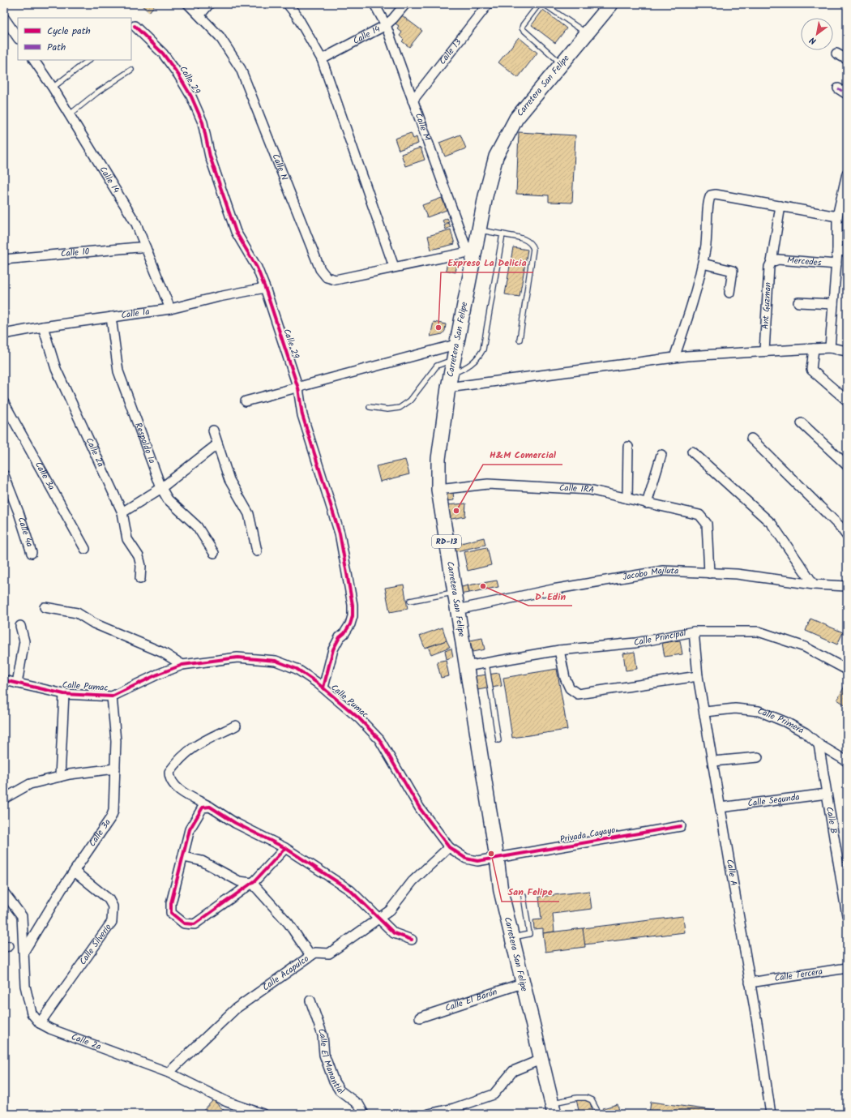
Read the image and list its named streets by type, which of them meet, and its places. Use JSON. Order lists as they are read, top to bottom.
{
  "streets": {
    "main road": ["Carretera San Felipe", "RD-13"],
    "street": [
      "Calle 14",
      "Calle 13",
      "Calle 29",
      "Calle M",
      "Calle N",
      "Calle 10",
      "Mercedes",
      "Ant Guzman",
      "Calle 1a",
      "Respaldo 1a",
      "Calle 2a",
      "Calle 3a",
      "Calle 1RA",
      "Calle 4a",
      "Jacobo Majluta",
      "Calle Principal",
      "Calle Pumac",
      "Calle Primera",
      "Calle Segunda",
      "Calle B",
      "Privada Cayayo",
      "Calle A",
      "Calle Silverio",
      "Calle Acapulco",
      "Calle Tercera",
      "Calle El Barón",
      "Calle El Manantial"
    ]
  },
  "crossings": [
    ["Calle 14", "Calle M"],
    ["Calle 14", "Calle 10"],
    ["Calle 14", "Calle 1a"],
    ["Calle 13", "Calle M"],
    ["Calle 29", "Calle 1a"],
    ["Calle 29", "Calle Pumac"],
    ["Carretera San Felipe", "Calle M"],
    ["Carretera San Felipe", "Calle N"],
    ["Carretera San Felipe", "Calle 1RA"],
    ["Carretera San Felipe", "Jacobo Majluta"],
    ["Carretera San Felipe", "Calle Principal"],
    ["Carretera San Felipe", "Calle Pumac"],
    ["Carretera San Felipe", "Privada Cayayo"],
    ["Carretera San Felipe", "Calle El Barón"],
    ["Calle M", "Calle N"],
    ["Mercedes", "Ant Guzman"],
    ["Calle 1a", "Respaldo 1a"],
    ["Calle 1a", "Calle 2a"],
    ["Calle 2a", "Calle 3a"],
    ["Calle 2a", "Calle Silverio"],
    ["Calle 2a", "Calle Acapulco"],
    ["Calle 3a", "Calle Pumac"],
    ["Calle 3a", "Calle Silverio"],
    ["Calle 1RA", "Jacobo Majluta"],
    ["Calle Principal", "Calle A"],
    ["Calle Pumac", "Privada Cayayo"],
    ["Calle Pumac", "Calle Acapulco"],
    ["Calle Primera", "Calle B"],
    ["Calle Primera", "Calle A"],
    ["Calle Segunda", "Calle B"],
    ["Calle Segunda", "Calle A"],
    ["Calle A", "Calle Tercera"]
  ],
  "places": [
    "Expreso La Delicia",
    "H&M Comercial",
    "D' Edin",
    "San Felipe"
  ],
  "legend": ["Cycle path", "Path"],
  "north": "bottom left"
}
